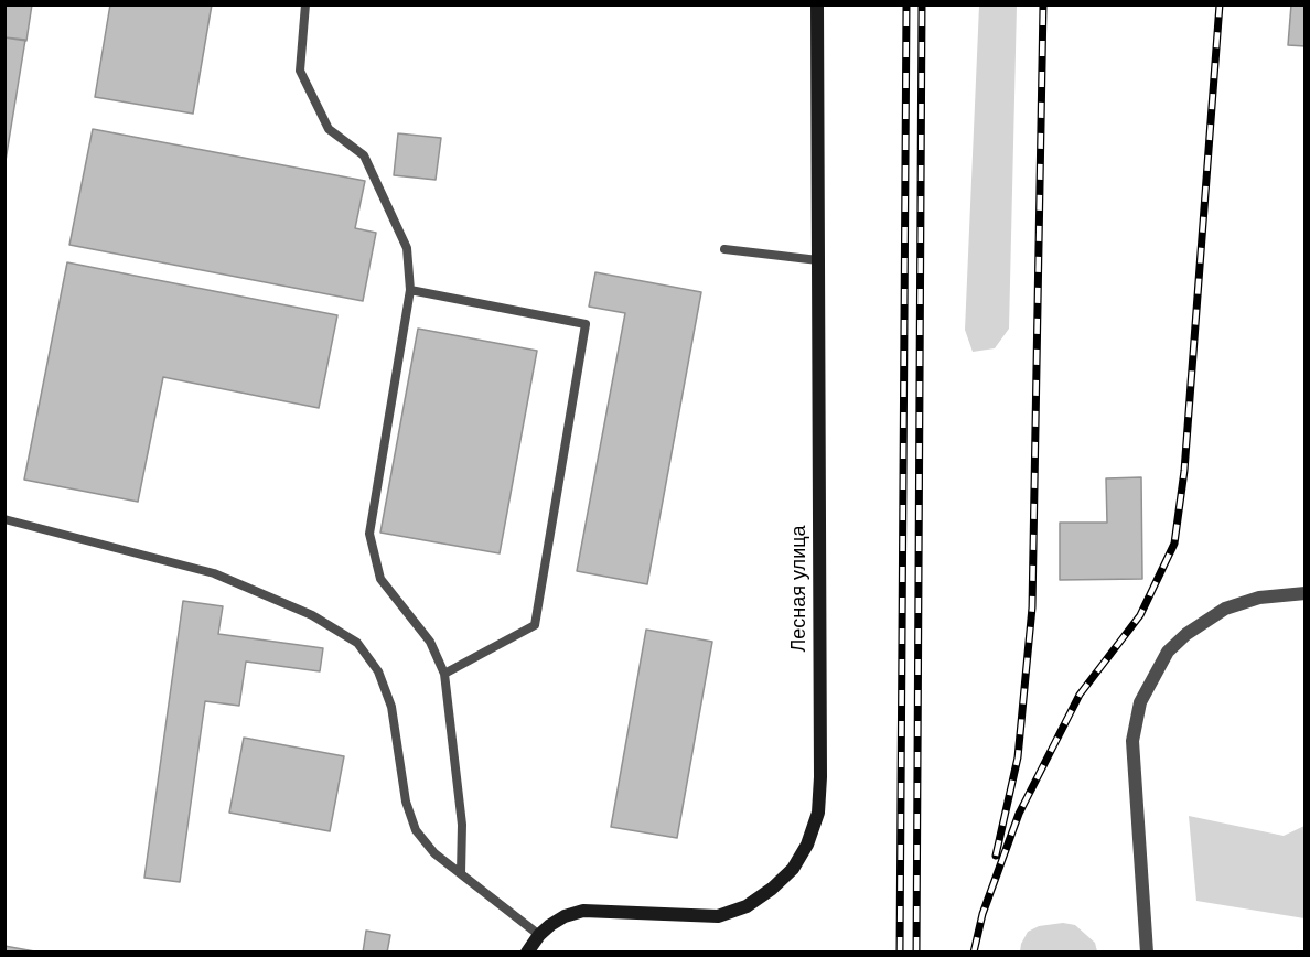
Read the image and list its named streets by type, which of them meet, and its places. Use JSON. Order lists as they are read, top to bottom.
{
  "streets": {
    "street": ["Лесная улица"]
  }
}
